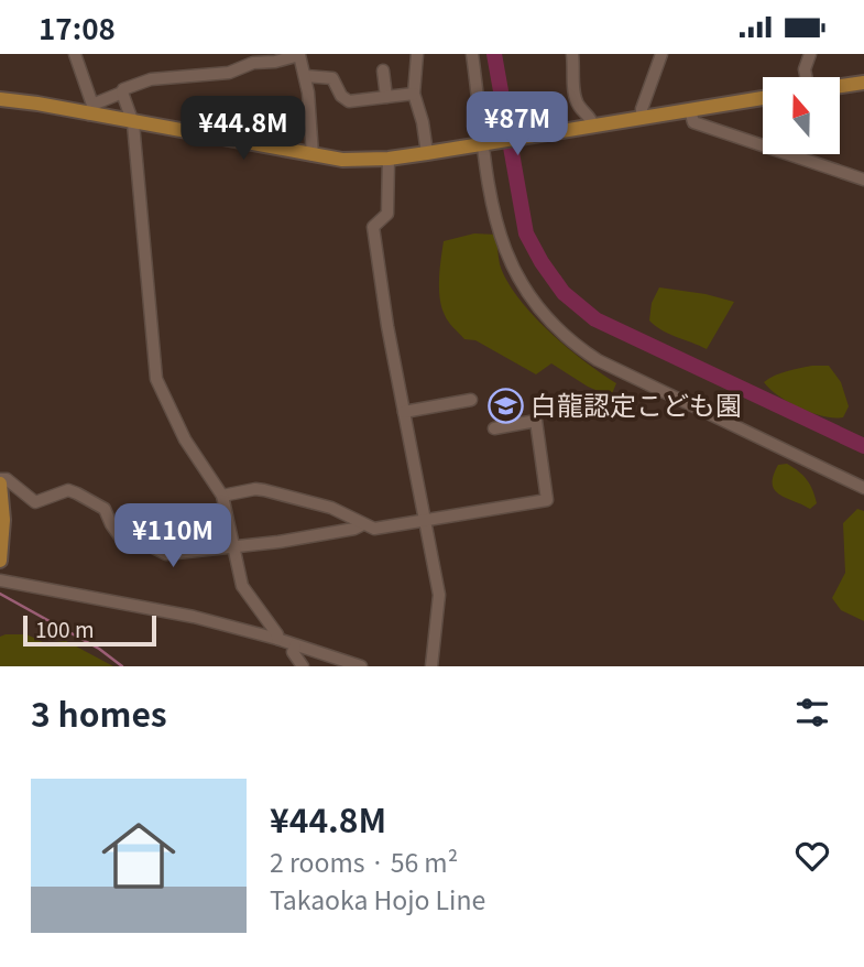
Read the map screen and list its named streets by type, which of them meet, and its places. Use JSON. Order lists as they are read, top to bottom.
{
  "places": {
    "school or university": ["白龍認定こども園"]
  },
  "scale_bar": "100 m",
  "north": "top",
  "page": {
    "status": "17:08",
    "price": ["¥87M", "¥44.8M", "¥110M"],
    "scale": "100 m",
    "heading": "3 homes",
    "list": [
      {
        "name": "¥44.8M",
        "note": "2 rooms · 56 m² · Takaoka Hojo Line"
      }
    ]
  }
}
